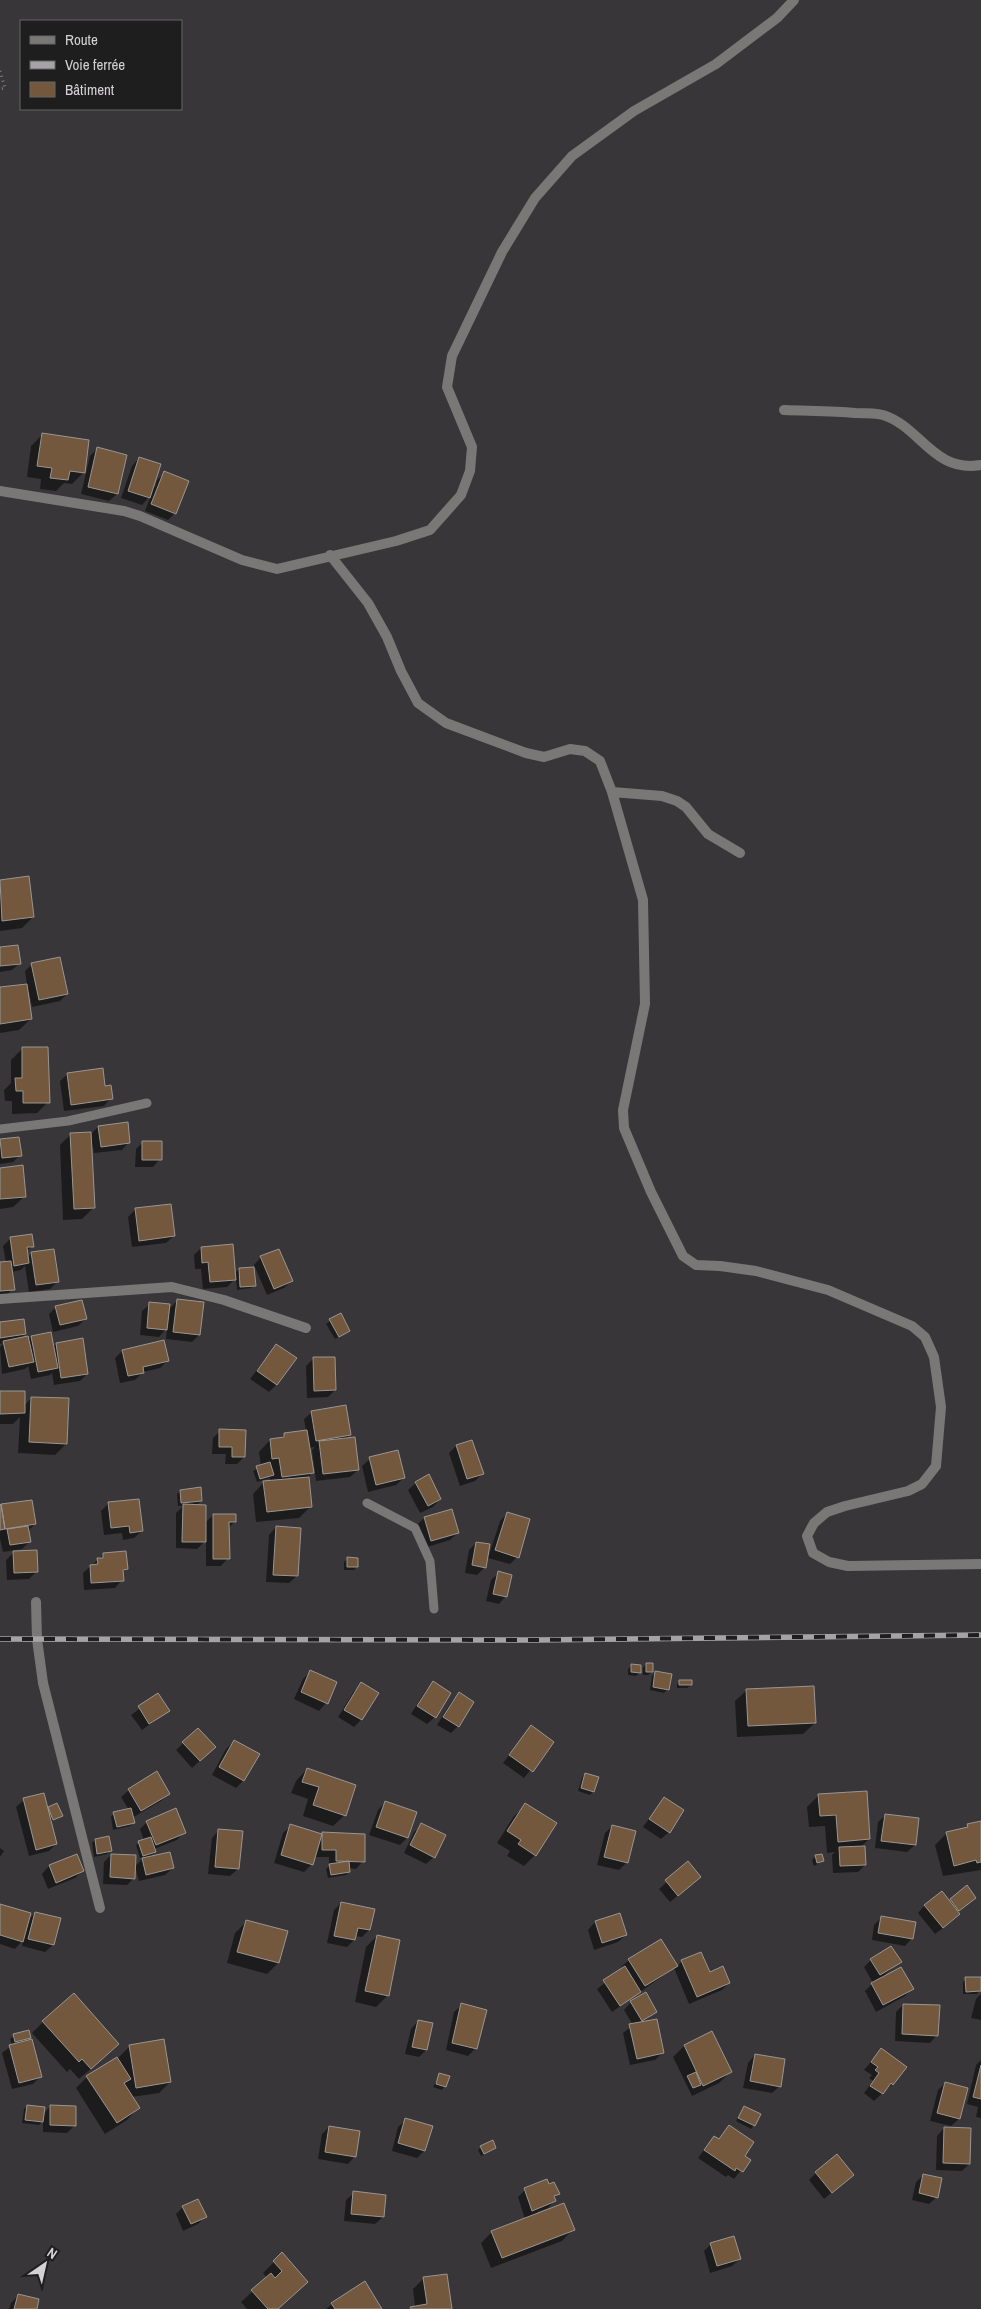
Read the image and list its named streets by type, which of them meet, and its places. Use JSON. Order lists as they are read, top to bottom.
{
  "legend": ["Route", "Voie ferrée", "Bâtiment"],
  "north": "top right"
}
